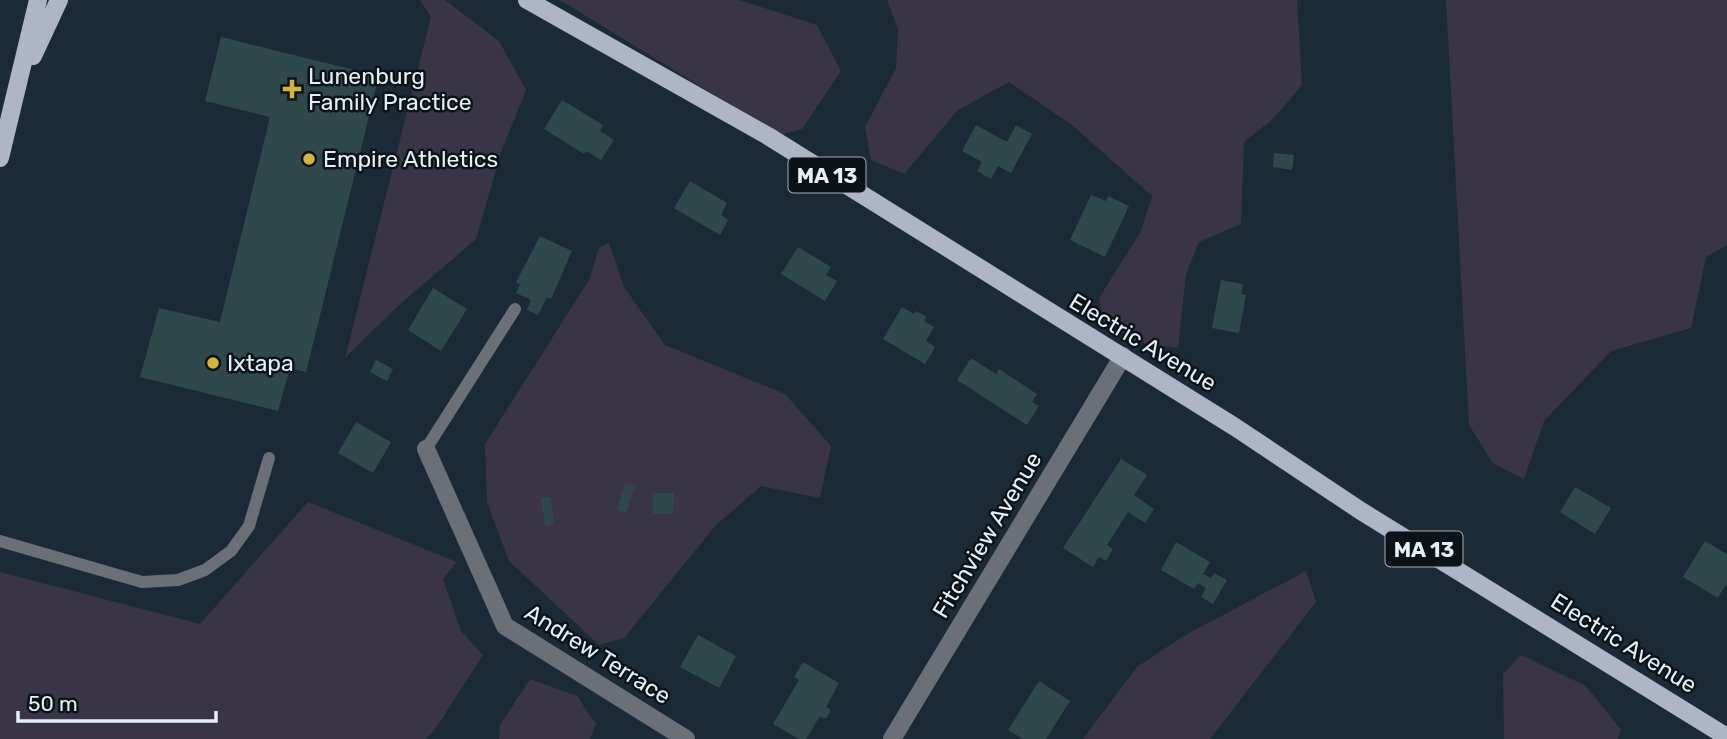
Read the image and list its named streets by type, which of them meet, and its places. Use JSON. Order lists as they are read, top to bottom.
{
  "streets": {
    "main road": ["MA 13", "Electric Avenue"],
    "street": ["Fitchview Avenue", "Andrew Terrace"]
  },
  "crossings": [
    ["Electric Avenue", "Fitchview Avenue"]
  ],
  "places": {
    "health": ["Lunenburg Family Practice"],
    "other": ["Empire Athletics", "Ixtapa"]
  },
  "scale_bar": "50 m"
}
